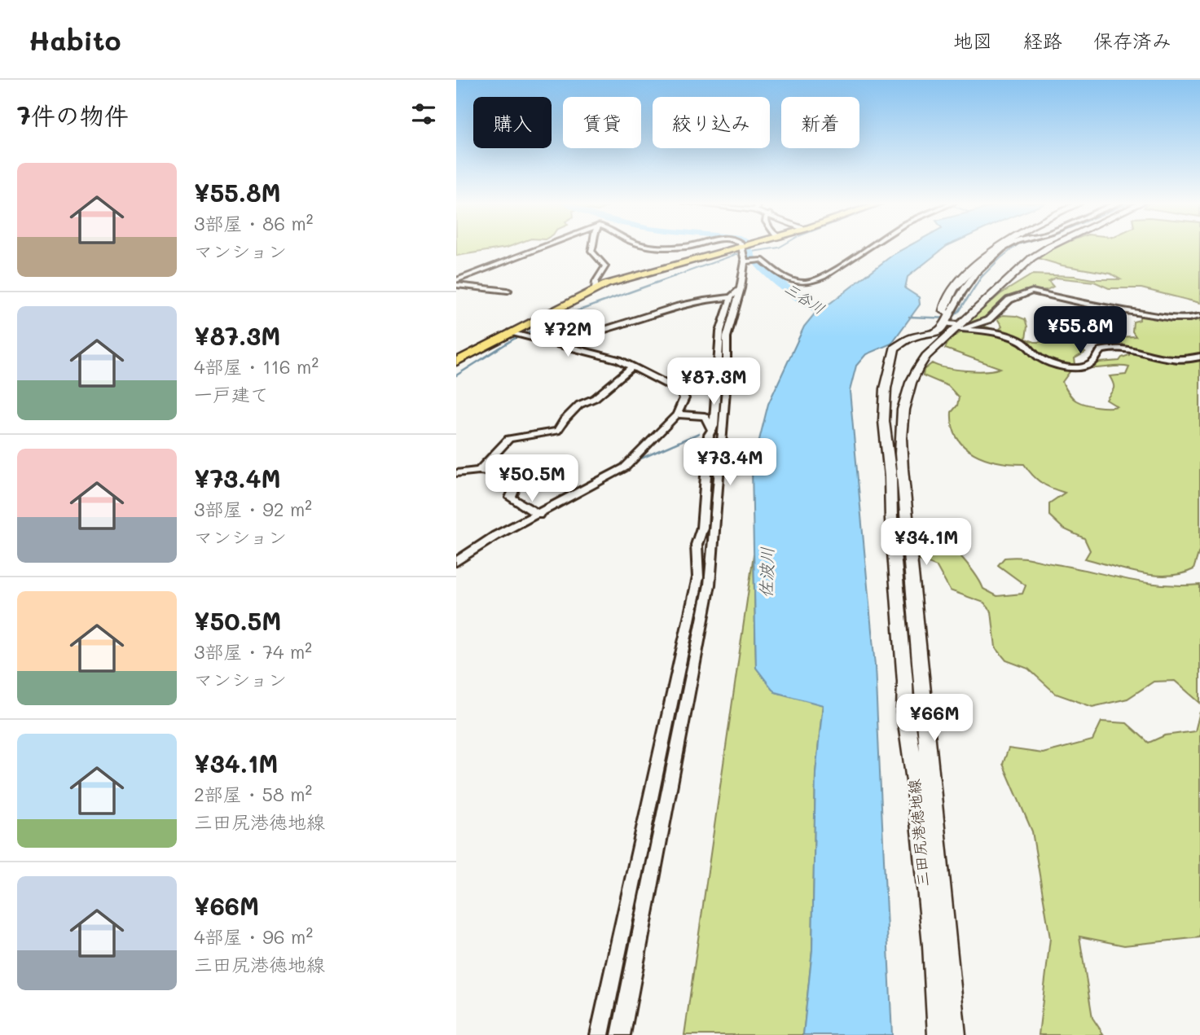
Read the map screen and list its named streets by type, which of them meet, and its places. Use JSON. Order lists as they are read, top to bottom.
{
  "streets": {
    "main road": ["三田尻港徳地線"]
  },
  "water": ["三谷川", "佐波川"],
  "page": {
    "header": "Habito",
    "nav": ["地図", "経路", "保存済み"],
    "heading": "7件の物件",
    "chip": [
      "購入",
      "賃貸",
      "絞り込み",
      "新着"
    ],
    "list": [
      {
        "name": "¥55.8M",
        "note": "3部屋 · 86 m² · マンション"
      },
      {
        "name": "¥87.3M",
        "note": "4部屋 · 116 m² · 一戸建て"
      },
      {
        "name": "¥73.4M",
        "note": "3部屋 · 92 m² · マンション"
      },
      {
        "name": "¥50.5M",
        "note": "3部屋 · 74 m² · マンション"
      },
      {
        "name": "¥34.1M",
        "note": "2部屋 · 58 m² · 三田尻港徳地線"
      },
      {
        "name": "¥66M",
        "note": "4部屋 · 96 m² · 三田尻港徳地線"
      }
    ],
    "price": [
      "¥55.8M",
      "¥72M",
      "¥87.3M",
      "¥73.4M",
      "¥50.5M",
      "¥34.1M",
      "¥66M"
    ]
  }
}
